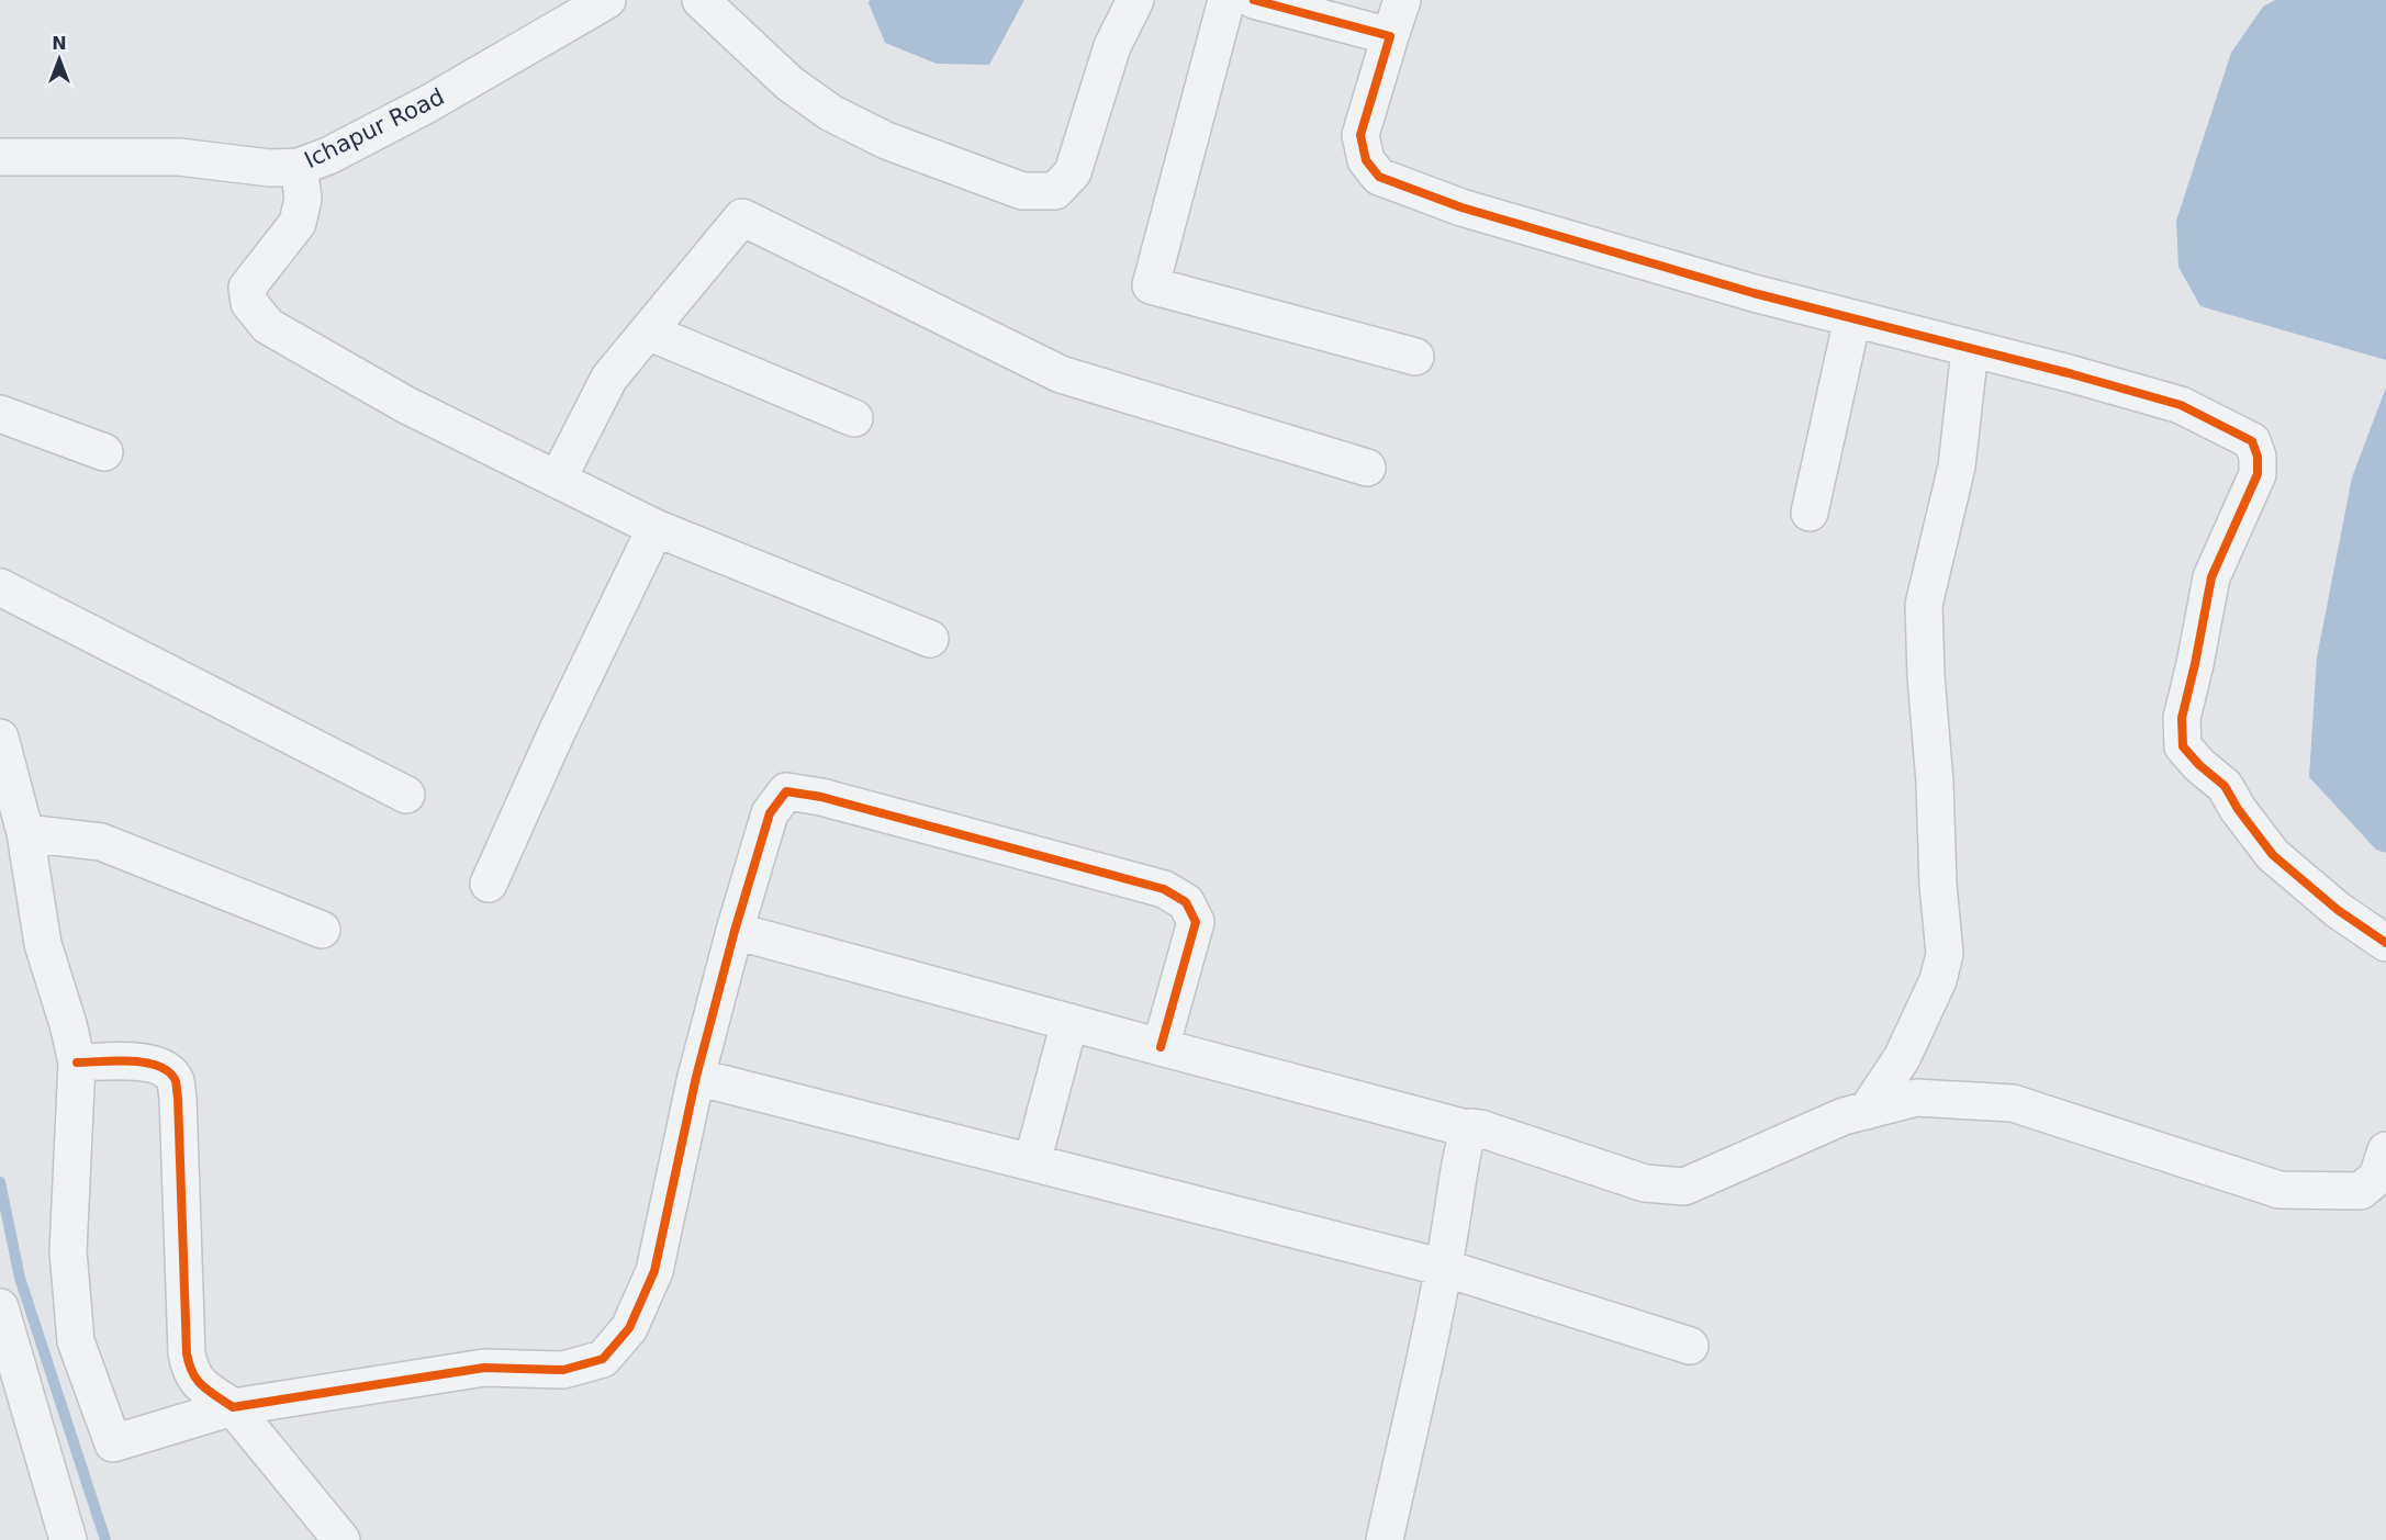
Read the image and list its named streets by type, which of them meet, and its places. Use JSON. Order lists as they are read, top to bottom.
{
  "streets": {
    "street": ["Ichapur Road"]
  },
  "north": "top"
}
